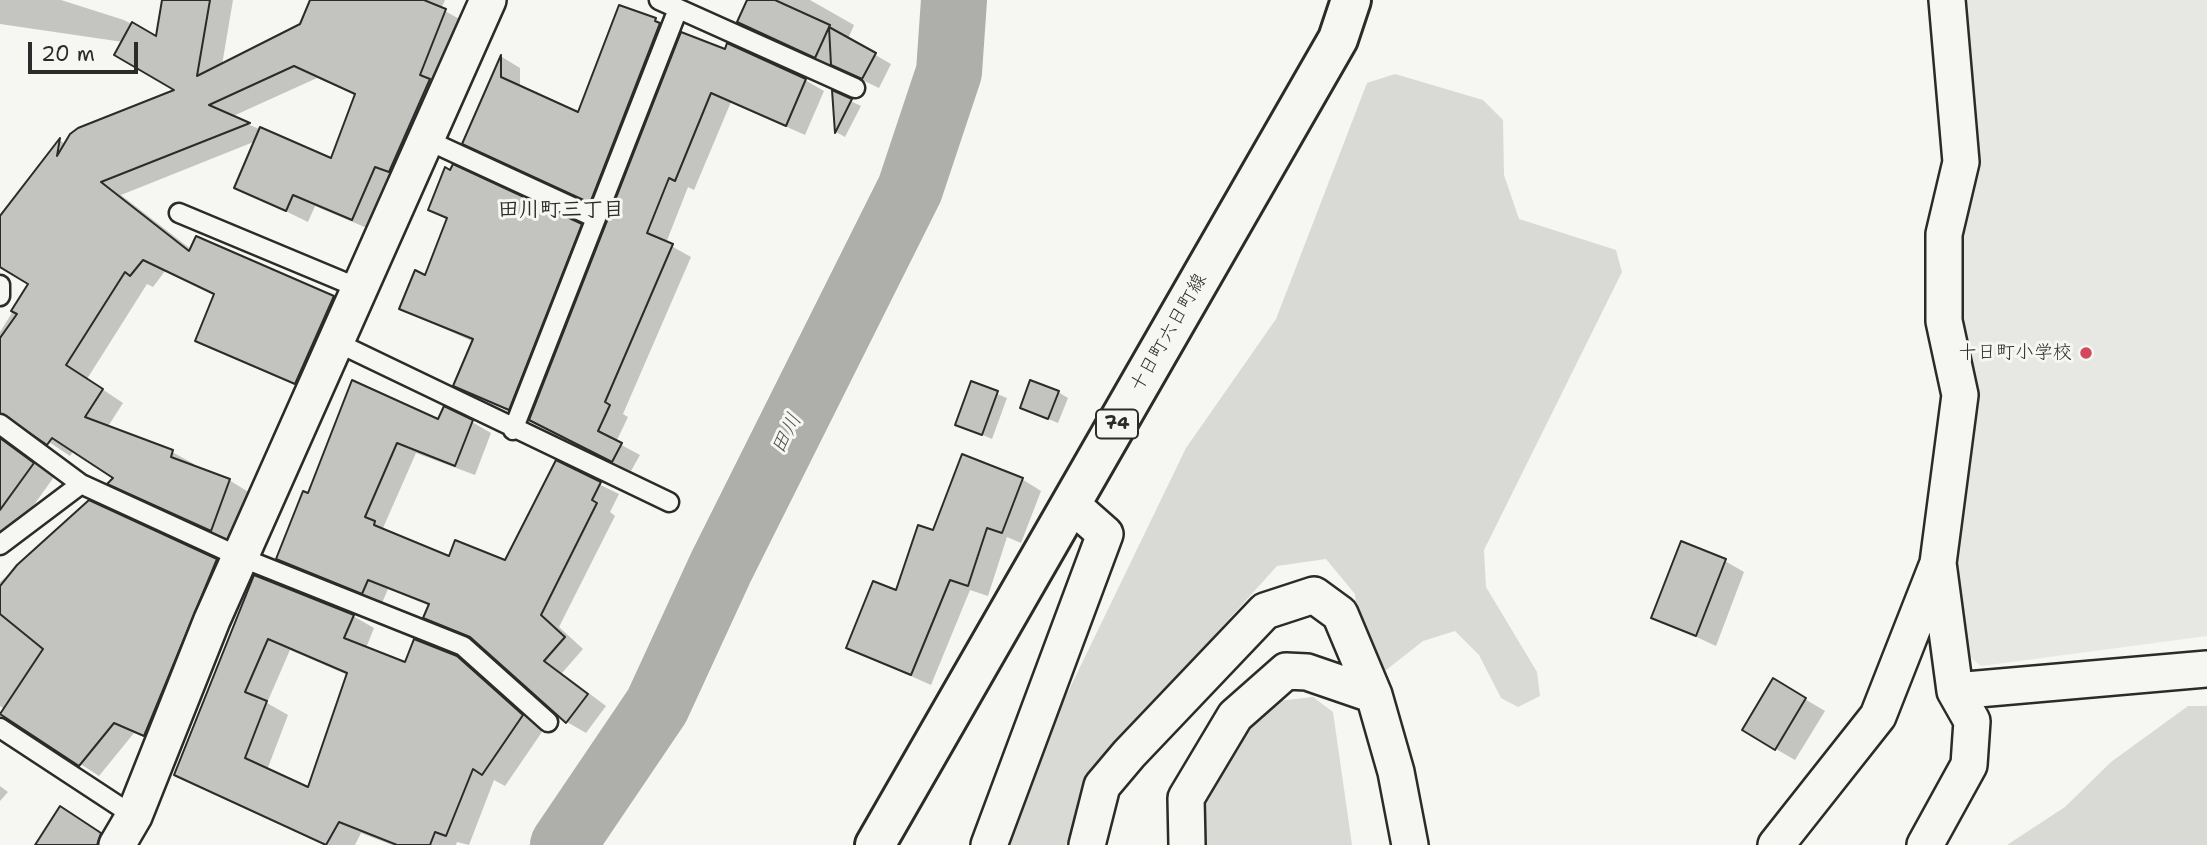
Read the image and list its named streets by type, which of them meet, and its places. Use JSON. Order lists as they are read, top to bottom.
{
  "streets": {
    "main road": ["十日町六日町線", "74"]
  },
  "districts": ["田川町三丁目"],
  "water": ["田川"],
  "places": ["十日町小学校"],
  "scale_bar": "20 m"
}
